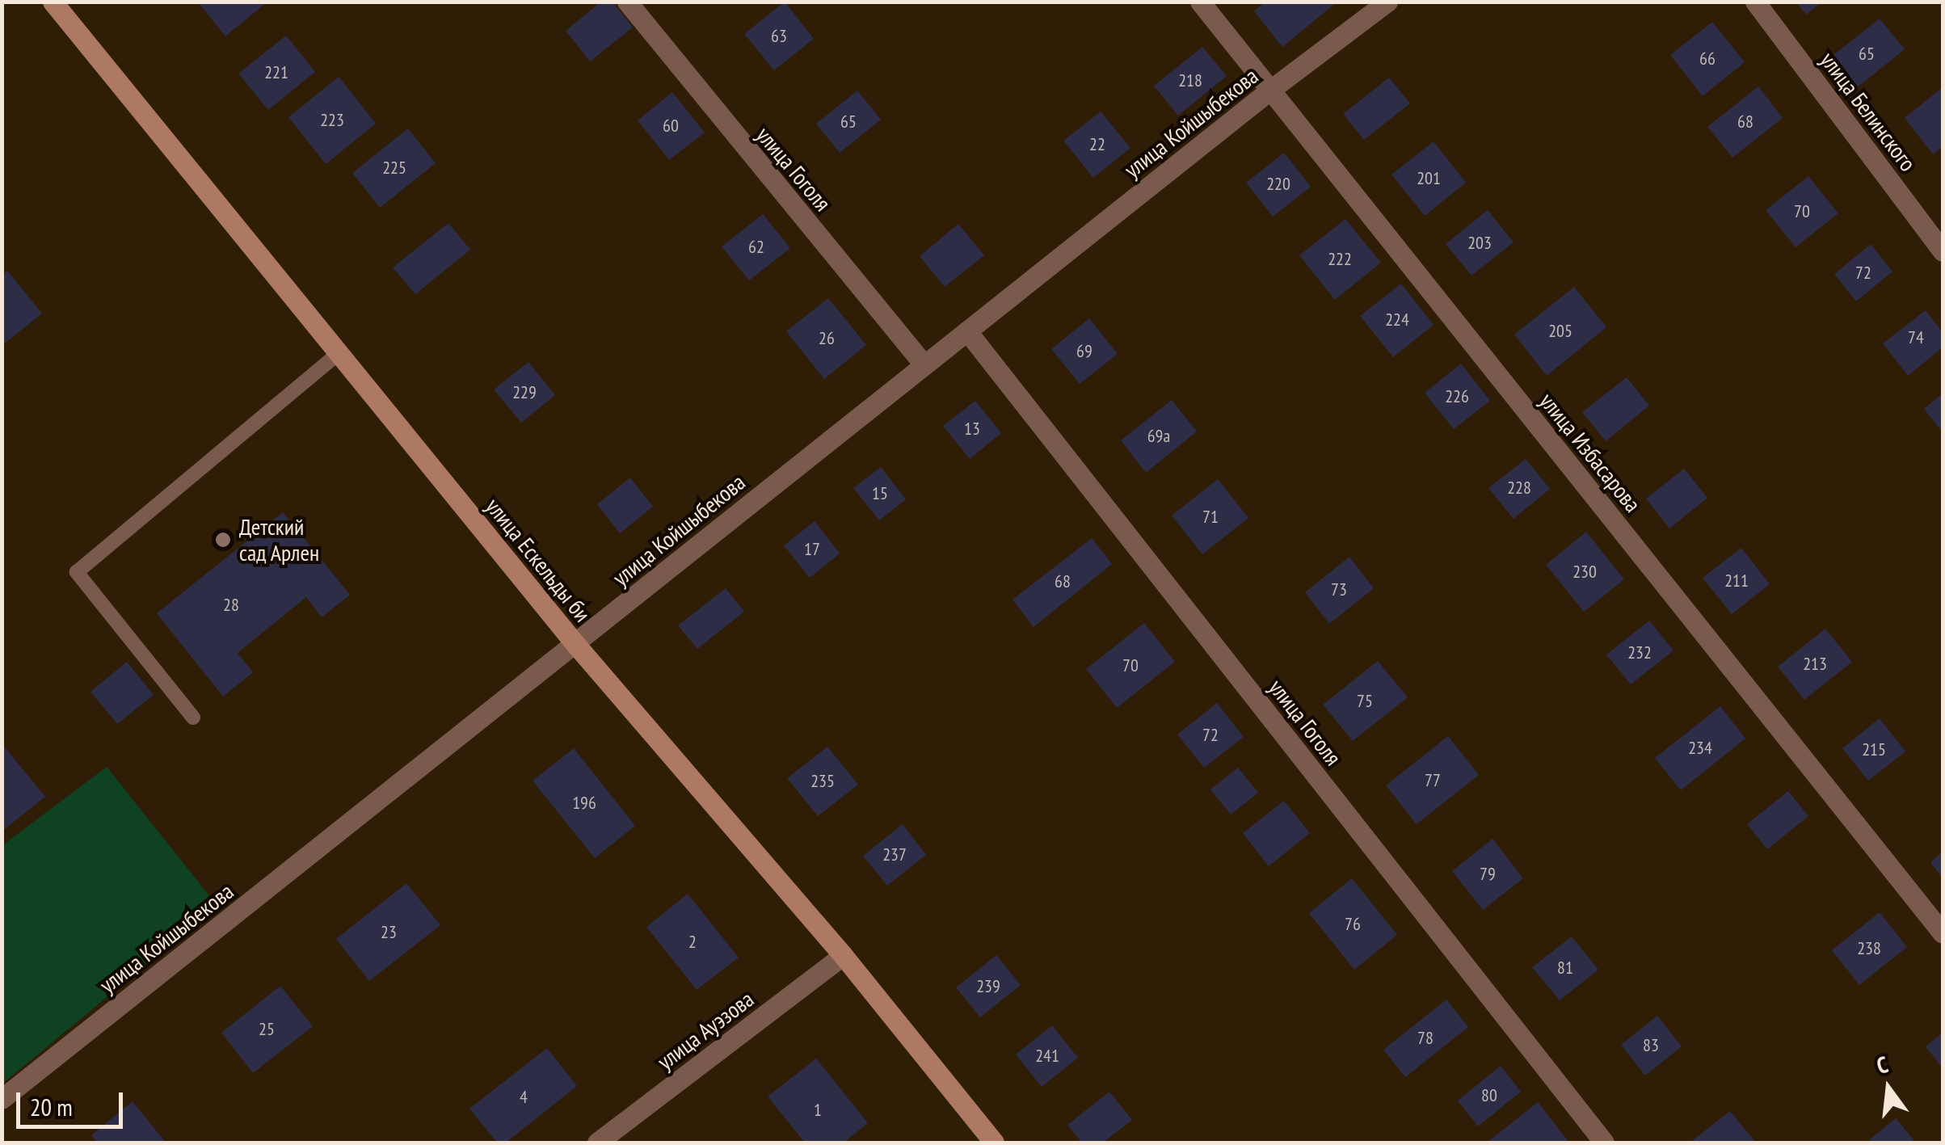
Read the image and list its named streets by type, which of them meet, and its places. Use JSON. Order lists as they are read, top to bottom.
{
  "streets": {
    "street": [
      "улица Белинского",
      "улица Койшыбекова",
      "улица Гоголя",
      "улица Избасарова",
      "улица Ескельды би",
      "улица Ауэзова"
    ]
  },
  "crossings": [
    ["улица Койшыбекова", "улица Гоголя"],
    ["улица Койшыбекова", "улица Избасарова"],
    ["улица Койшыбекова", "улица Ескельды би"],
    ["улица Ескельды би", "улица Ауэзова"]
  ],
  "places": ["Детский сад Арлен"],
  "house_numbers": [
    "63",
    "65",
    "66",
    "221",
    "218",
    "223",
    "65",
    "68",
    "60",
    "22",
    "225",
    "201",
    "220",
    "70",
    "203",
    "62",
    "222",
    "72",
    "224",
    "205",
    "74",
    "26",
    "69",
    "229",
    "226",
    "13",
    "69а",
    "228",
    "15",
    "71",
    "17",
    "230",
    "211",
    "68",
    "73",
    "28",
    "232",
    "213",
    "70",
    "75",
    "72",
    "234",
    "215",
    "77",
    "235",
    "196",
    "237",
    "79",
    "76",
    "23",
    "2",
    "238",
    "81",
    "239",
    "25",
    "78",
    "83",
    "241",
    "80",
    "4",
    "1"
  ],
  "scale_bar": "20 m",
  "north": "top"
}
